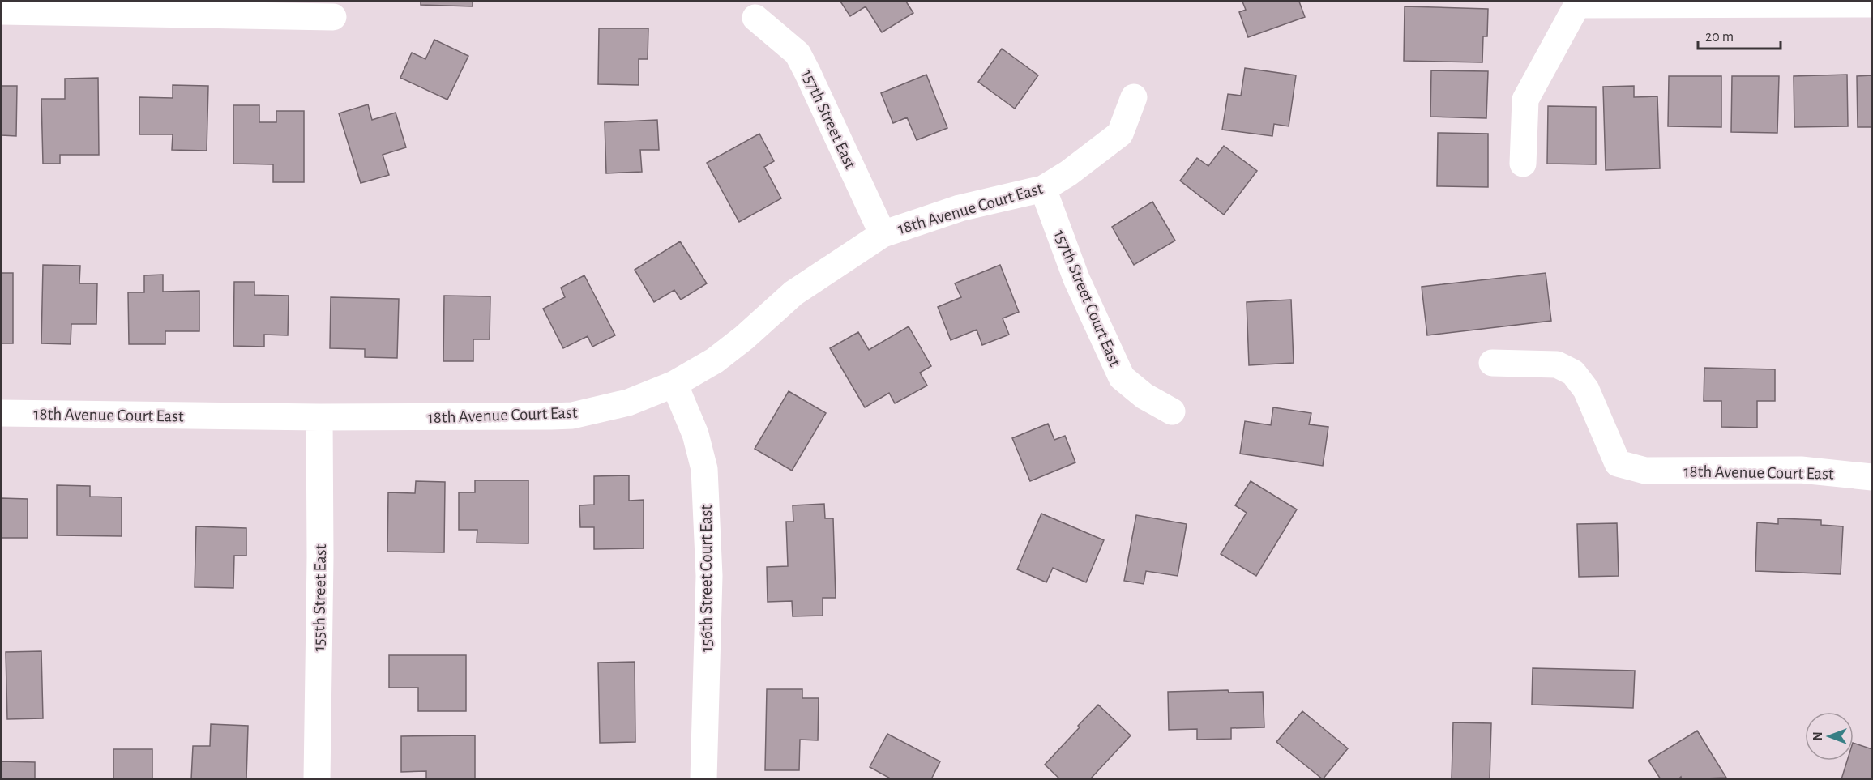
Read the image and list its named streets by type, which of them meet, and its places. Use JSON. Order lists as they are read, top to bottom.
{
  "streets": {
    "street": [
      "157th Street East",
      "18th Avenue Court East",
      "157th Street Court East",
      "156th Street Court East",
      "155th Street East"
    ]
  },
  "crossings": [
    ["157th Street East", "18th Avenue Court East"],
    ["18th Avenue Court East", "157th Street Court East"],
    ["18th Avenue Court East", "156th Street Court East"],
    ["18th Avenue Court East", "155th Street East"]
  ],
  "scale_bar": "20 m",
  "north": "left"
}
